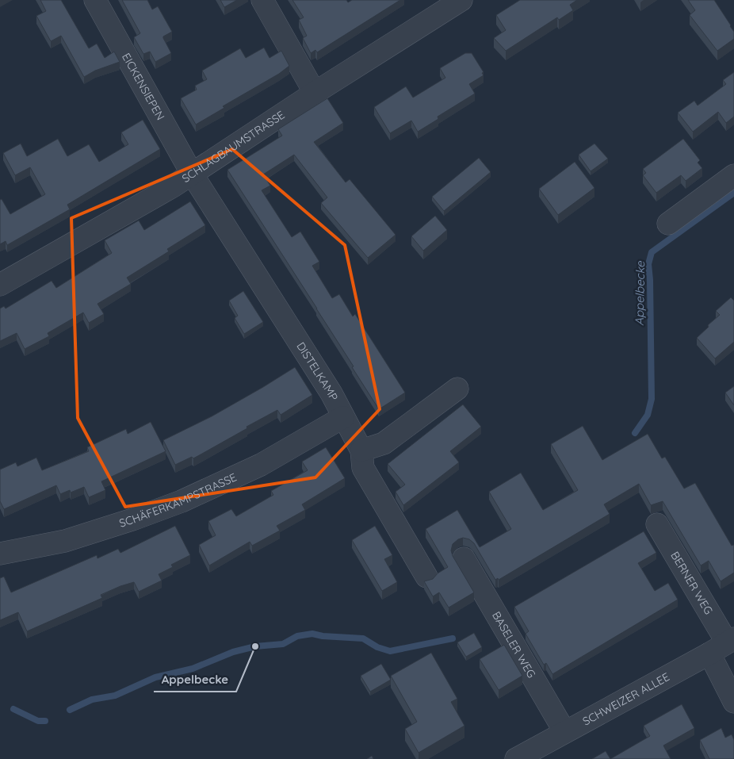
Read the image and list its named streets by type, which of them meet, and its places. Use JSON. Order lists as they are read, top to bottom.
{
  "streets": {
    "street": [
      "EICKENSIEPEN",
      "SCHLAGBAUMSTRASSE",
      "DISTELKAMP",
      "SCHÄFERKAMPSTRASSE",
      "BERNER WEG",
      "BASELER WEG",
      "SCHWEIZER ALLEE"
    ]
  },
  "crossings": [
    ["EICKENSIEPEN", "SCHLAGBAUMSTRASSE"],
    ["EICKENSIEPEN", "DISTELKAMP"],
    ["SCHLAGBAUMSTRASSE", "DISTELKAMP"],
    ["DISTELKAMP", "SCHÄFERKAMPSTRASSE"],
    ["BERNER WEG", "SCHWEIZER ALLEE"],
    ["BASELER WEG", "SCHWEIZER ALLEE"]
  ],
  "water": ["Appelbecke"],
  "places": ["Appelbecke"]
}
